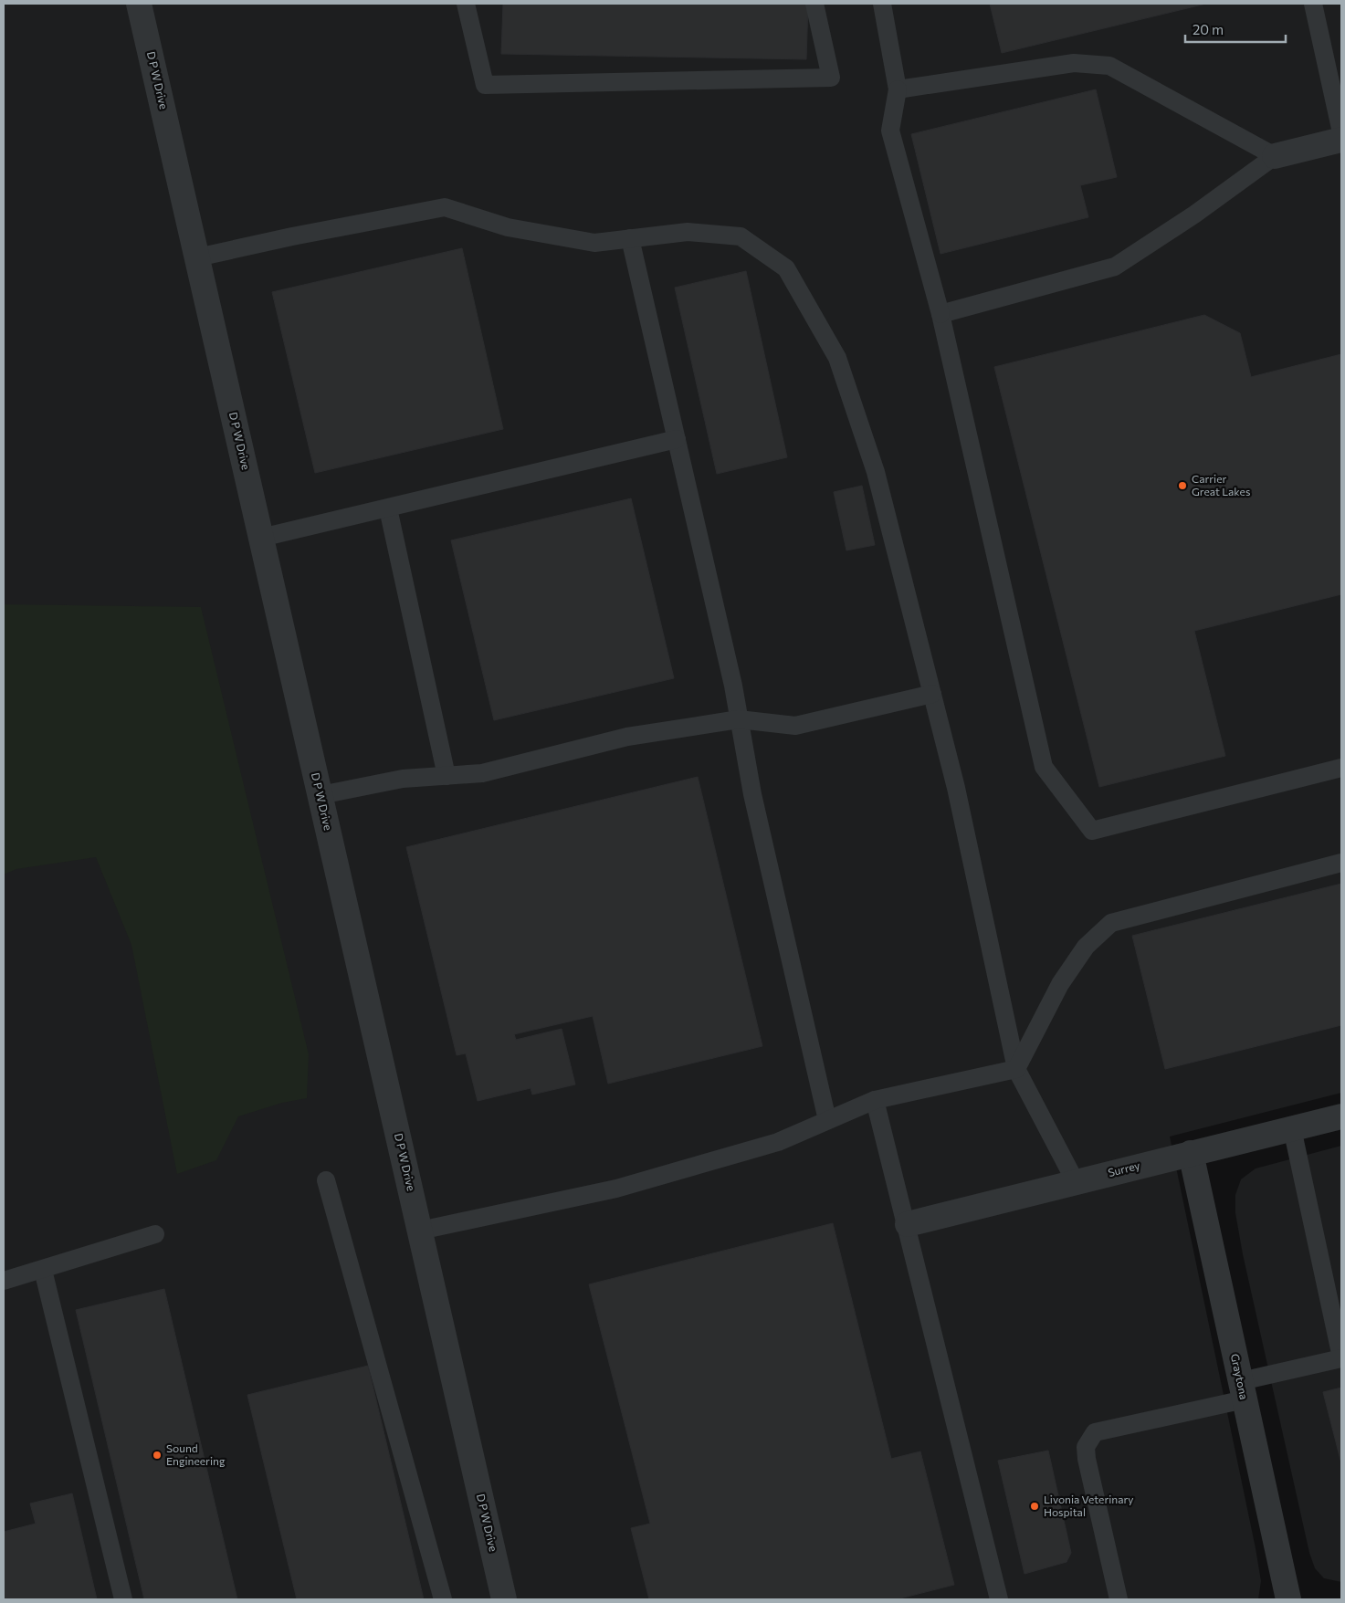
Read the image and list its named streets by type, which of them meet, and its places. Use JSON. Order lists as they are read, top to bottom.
{
  "streets": {
    "street": ["D P W Drive", "Surrey", "Graytona"]
  },
  "crossings": [
    ["Surrey", "Graytona"]
  ],
  "places": ["Carrier Great Lakes", "Sound Engineering", "Livonia Veterinary Hospital"],
  "scale_bar": "20 m"
}
